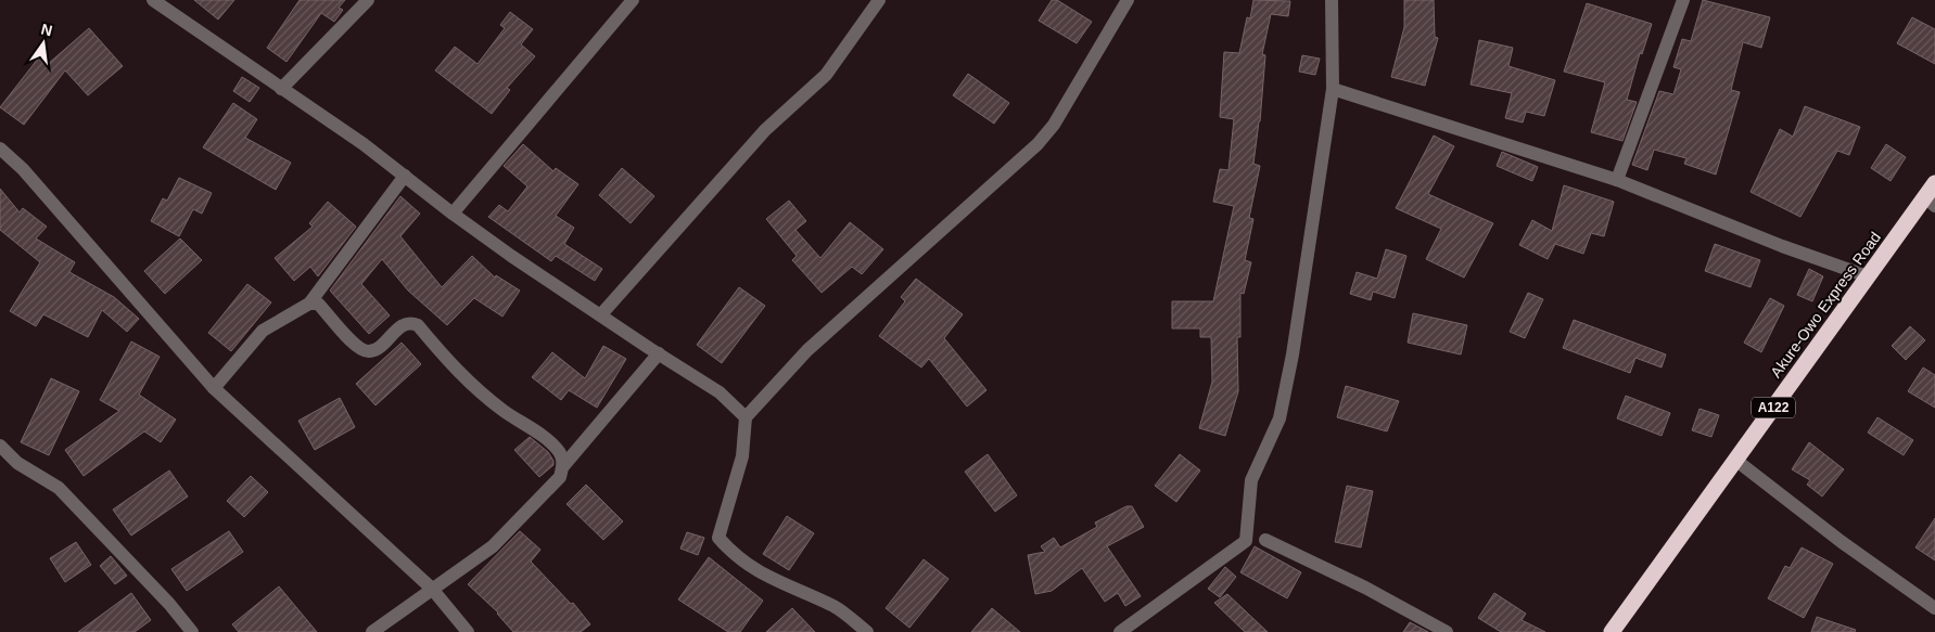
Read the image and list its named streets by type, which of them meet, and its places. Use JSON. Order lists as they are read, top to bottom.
{
  "streets": {
    "highway": ["Akure-Owo Express Road", "A122"]
  },
  "north": "top"
}
